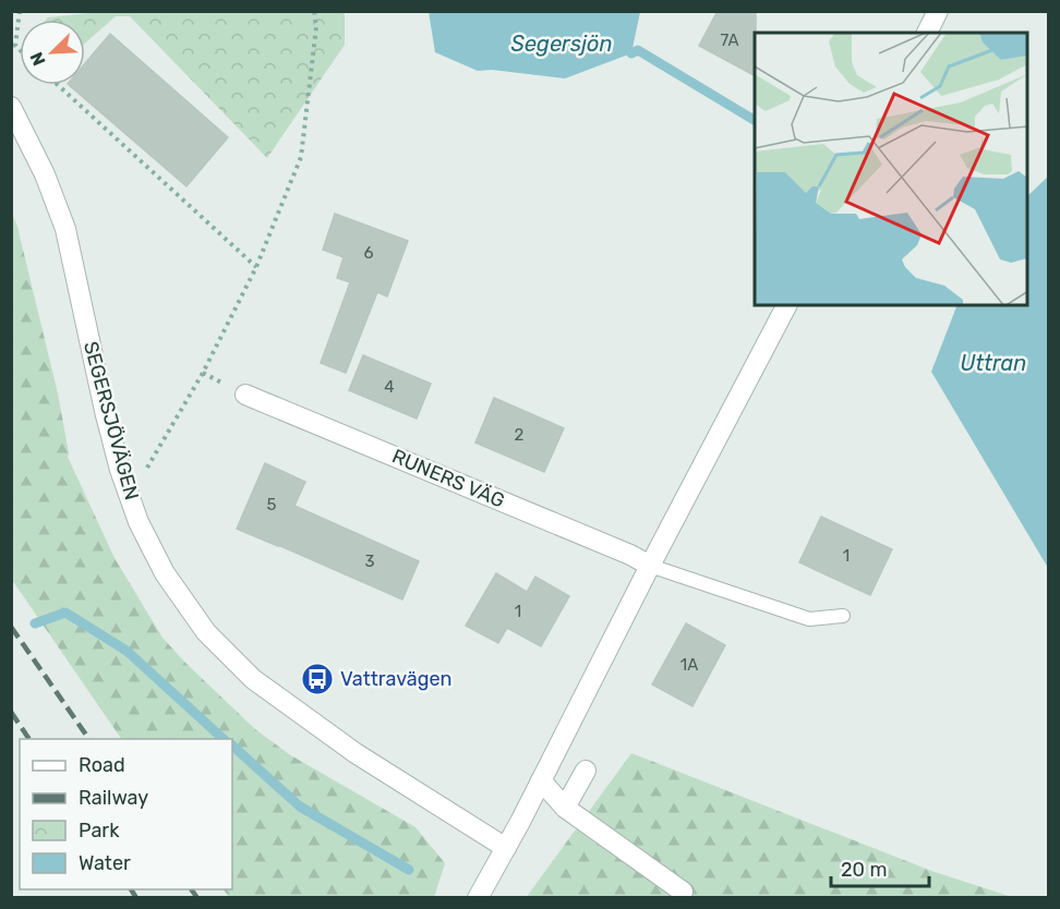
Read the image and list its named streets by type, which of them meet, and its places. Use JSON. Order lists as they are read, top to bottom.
{
  "streets": {
    "street": ["SEGERSJÖVÄGEN", "RUNERS VÄG"]
  },
  "water": ["Segersjön", "Uttran"],
  "places": {
    "bus stop": ["Vattravägen"]
  },
  "house_numbers": [
    "7A",
    "6",
    "4",
    "2",
    "5",
    "1",
    "3",
    "1",
    "1A"
  ],
  "legend": [
    "Road",
    "Railway",
    "Park",
    "Water"
  ],
  "scale_bar": "20 m",
  "north": "bottom left"
}
